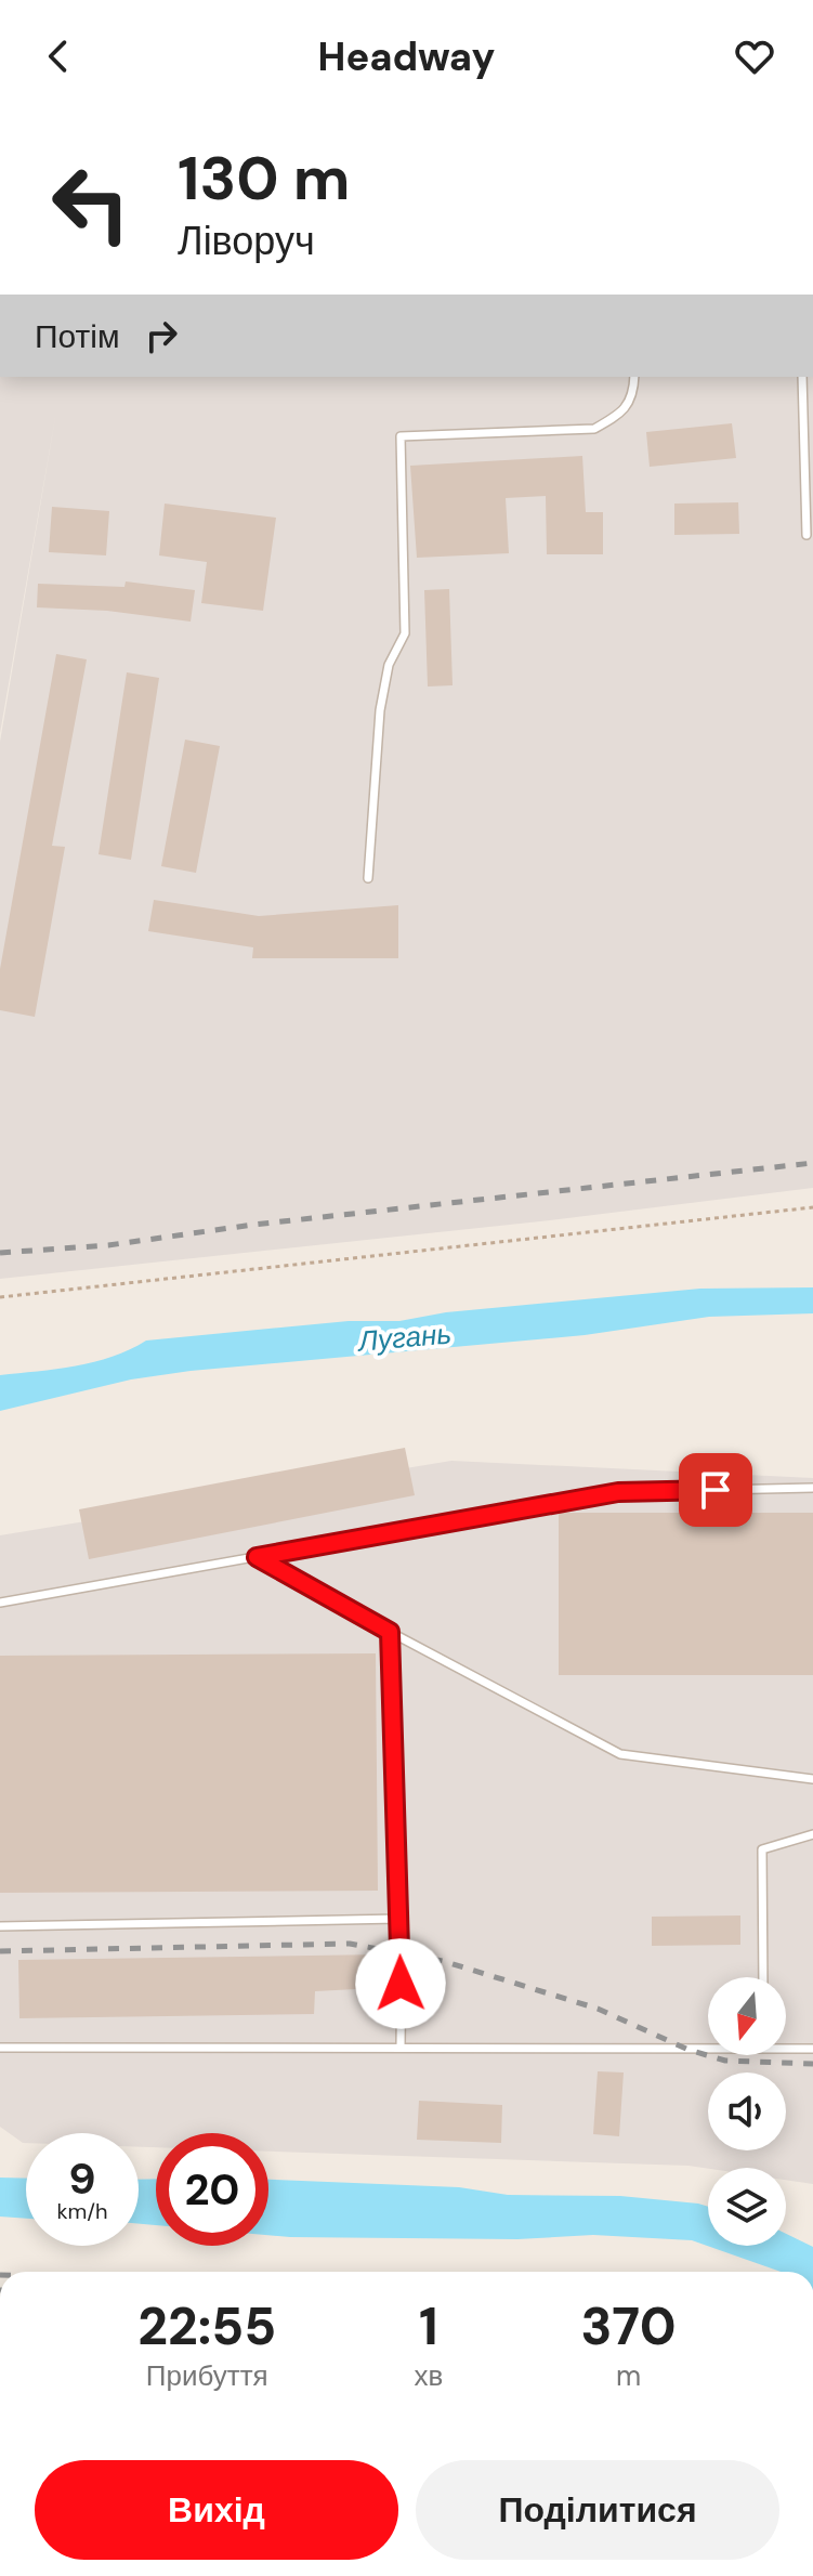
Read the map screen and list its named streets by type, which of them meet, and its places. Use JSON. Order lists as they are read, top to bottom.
{
  "water": ["Лугань"],
  "north": "bottom",
  "page": {
    "header": "Headway",
    "turn": ["130 m", "Ліворуч"],
    "then": "Потім",
    "speed": "9 km/h",
    "limit": "20",
    "eta": [
      "22:55",
      "Прибуття",
      "1",
      "хв",
      "370",
      "m"
    ],
    "buttons": ["Вихід", "Поділитися"]
  }
}
